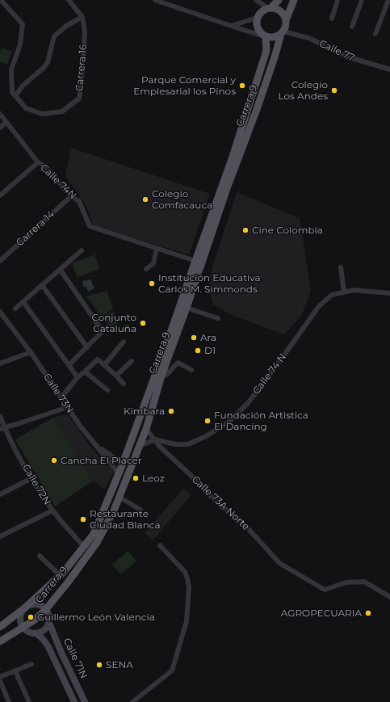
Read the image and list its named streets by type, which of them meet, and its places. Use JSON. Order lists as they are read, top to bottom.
{
  "streets": {
    "main road": ["Carrera 9"],
    "street": [
      "Calle 77",
      "Carrera 16",
      "Calle 74N",
      "Carrera 14",
      "Calle 74 N",
      "Calle 73N",
      "Calle 72N",
      "Calle 73A Norte",
      "Calle 71N"
    ]
  },
  "crossings": [
    ["Calle 77", "Carrera 9"],
    ["Carrera 9", "Calle 74N"],
    ["Carrera 9", "Calle 73N"],
    ["Carrera 9", "Calle 72N"],
    ["Carrera 9", "Calle 73A Norte"],
    ["Carrera 9", "Calle 71N"],
    ["Calle 74N", "Carrera 14"],
    ["Calle 74 N", "Calle 73A Norte"]
  ],
  "places": [
    "Parque Comercial y Emplesarial los Pinos",
    "Colegio Los Andes",
    "Colegio Comfacauca",
    "Cine Colombia",
    "Institución Educativa Carlos M. Simmonds",
    "Conjunto Cataluña",
    "Ara",
    "D1",
    "Kimbara",
    "Fundación Artistica El Dancing",
    "Cancha El Placer",
    "Leoz",
    "Restaurante Ciudad Blanca",
    "AGROPECUARIA",
    "Guillermo León Valencia",
    "SENA"
  ]
}
